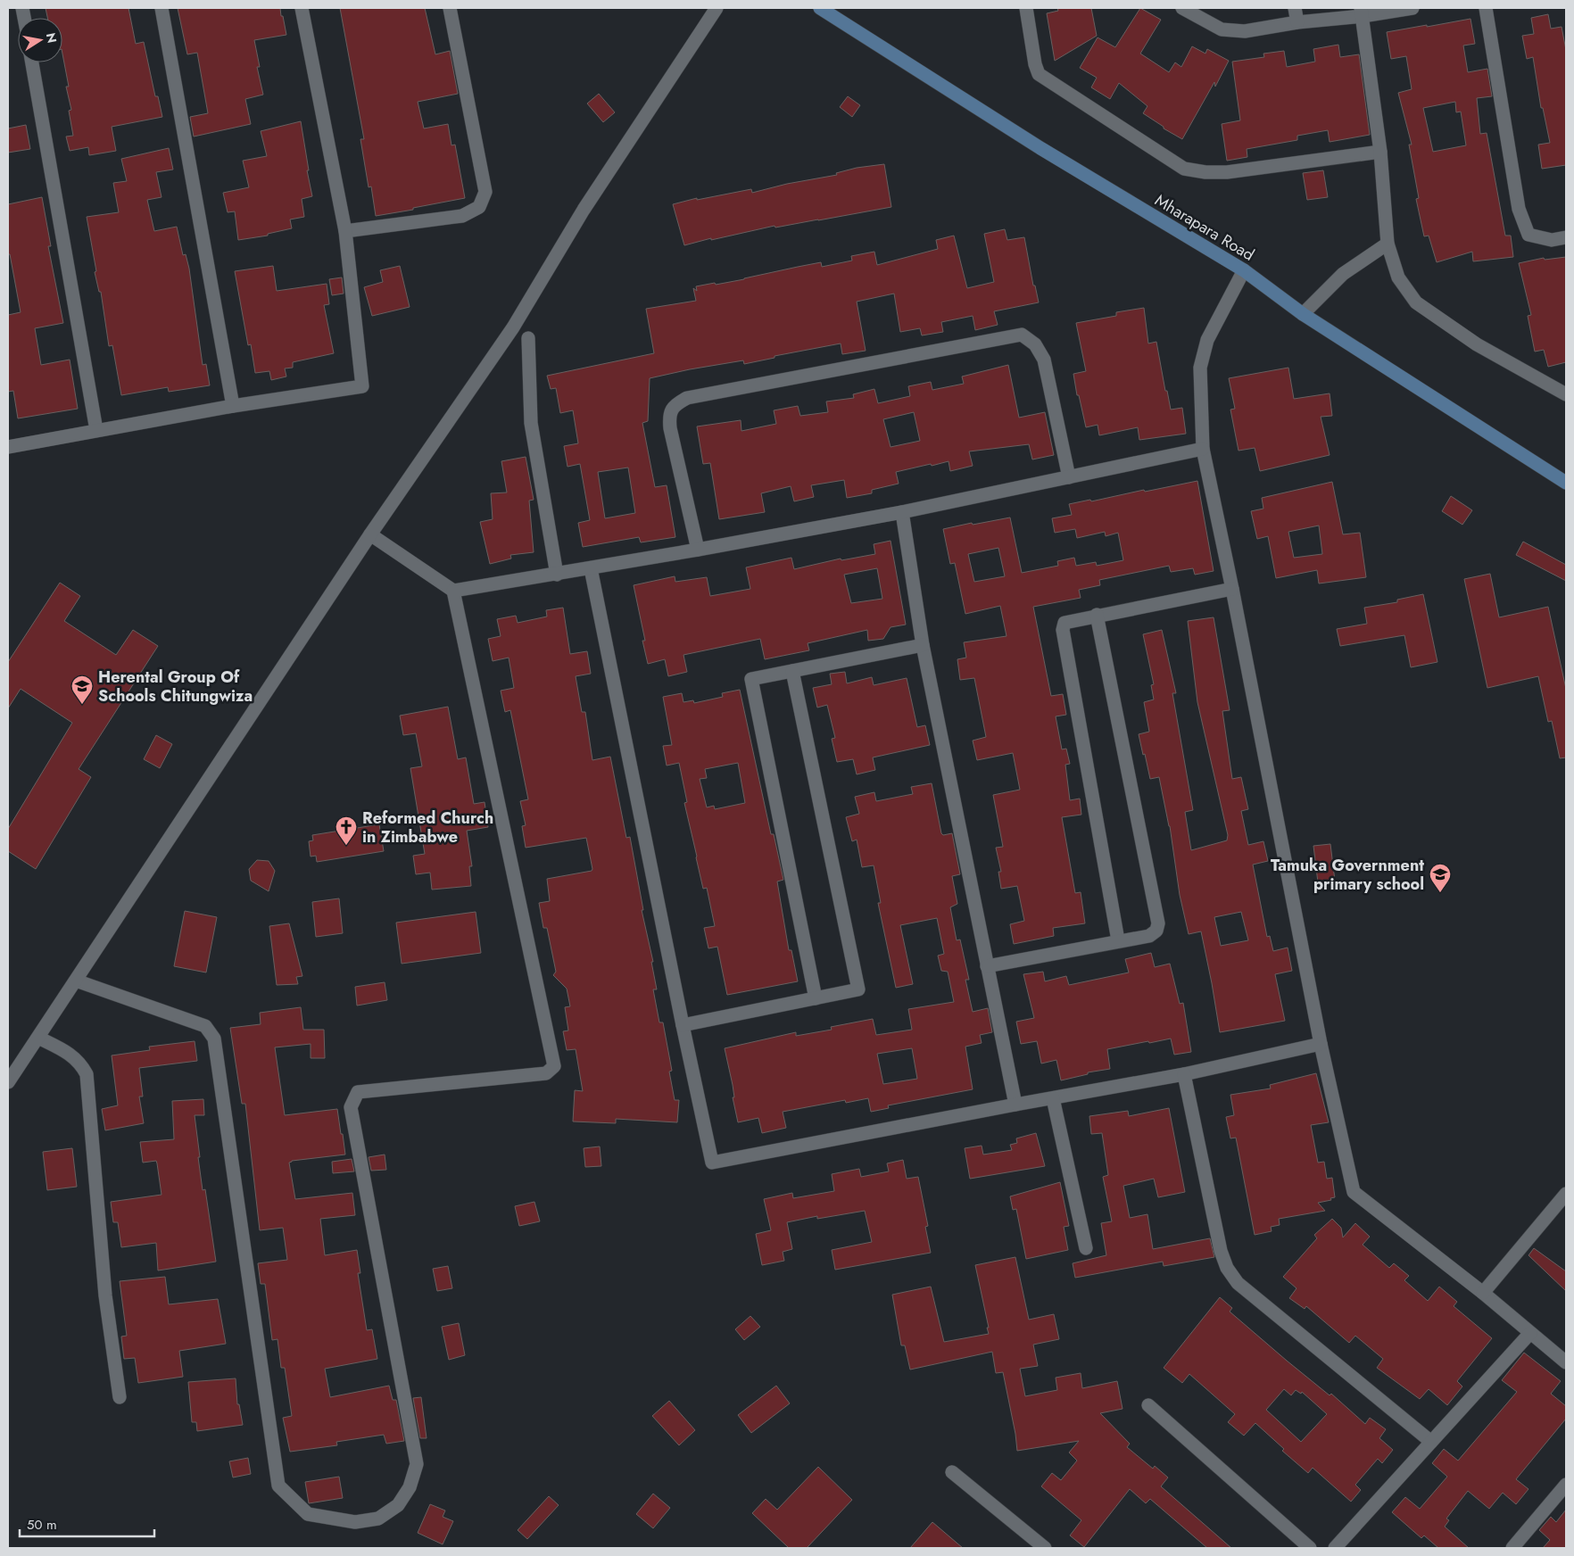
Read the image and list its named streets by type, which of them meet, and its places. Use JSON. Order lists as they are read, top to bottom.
{
  "streets": {
    "main road": ["Mharapara Road"]
  },
  "places": {
    "school or university": ["Herental Group Of Schools Chitungwiza", "Tamuka Government primary school"],
    "church": ["Reformed Church in Zimbabwe"]
  },
  "scale_bar": "50 m",
  "north": "right"
}
